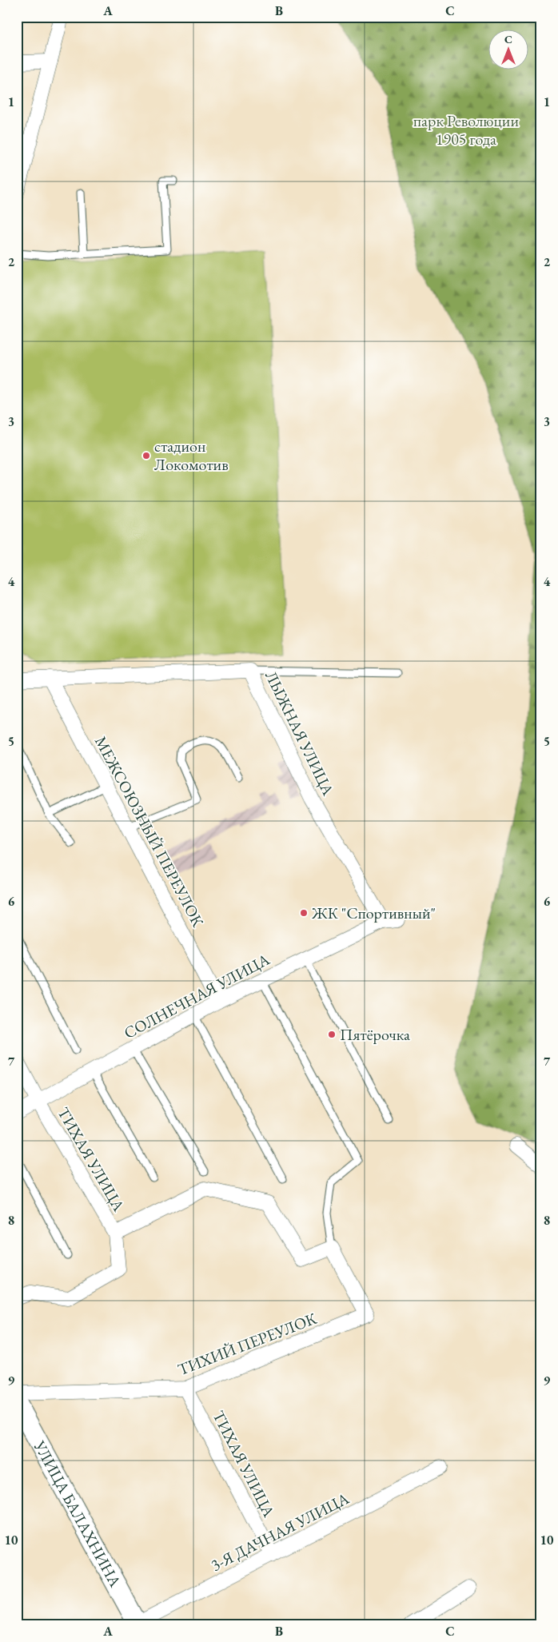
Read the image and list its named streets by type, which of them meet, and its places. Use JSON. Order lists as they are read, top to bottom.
{
  "streets": {
    "street": [
      "ЛЫЖНАЯ УЛИЦА",
      "МЕЖСОЮЗНЫЙ ПЕРЕУЛОК",
      "СОЛНЕЧНАЯ УЛИЦА",
      "ТИХАЯ УЛИЦА",
      "ТИХИЙ ПЕРЕУЛОК",
      "УЛИЦА БАЛАХНИНА",
      "3-Я ДАЧНАЯ УЛИЦА"
    ]
  },
  "crossings": [
    ["ЛЫЖНАЯ УЛИЦА", "МЕЖСОЮЗНЫЙ ПЕРЕУЛОК"],
    ["ЛЫЖНАЯ УЛИЦА", "СОЛНЕЧНАЯ УЛИЦА"],
    ["МЕЖСОЮЗНЫЙ ПЕРЕУЛОК", "СОЛНЕЧНАЯ УЛИЦА"],
    ["СОЛНЕЧНАЯ УЛИЦА", "ТИХАЯ УЛИЦА"],
    ["ТИХАЯ УЛИЦА", "ТИХИЙ ПЕРЕУЛОК"],
    ["ТИХАЯ УЛИЦА", "3-Я ДАЧНАЯ УЛИЦА"],
    ["УЛИЦА БАЛАХНИНА", "3-Я ДАЧНАЯ УЛИЦА"]
  ],
  "parks": ["парк Революции 1905 года"],
  "places": ["стадион Локомотив", "ЖК \"Спортивный\"", "Пятёрочка"],
  "north": "top",
  "grid": {
    "columns": ["A", "B", "C"],
    "rows": [
      "1",
      "2",
      "3",
      "4",
      "5",
      "6",
      "7",
      "8",
      "9",
      "10"
    ]
  }
}
